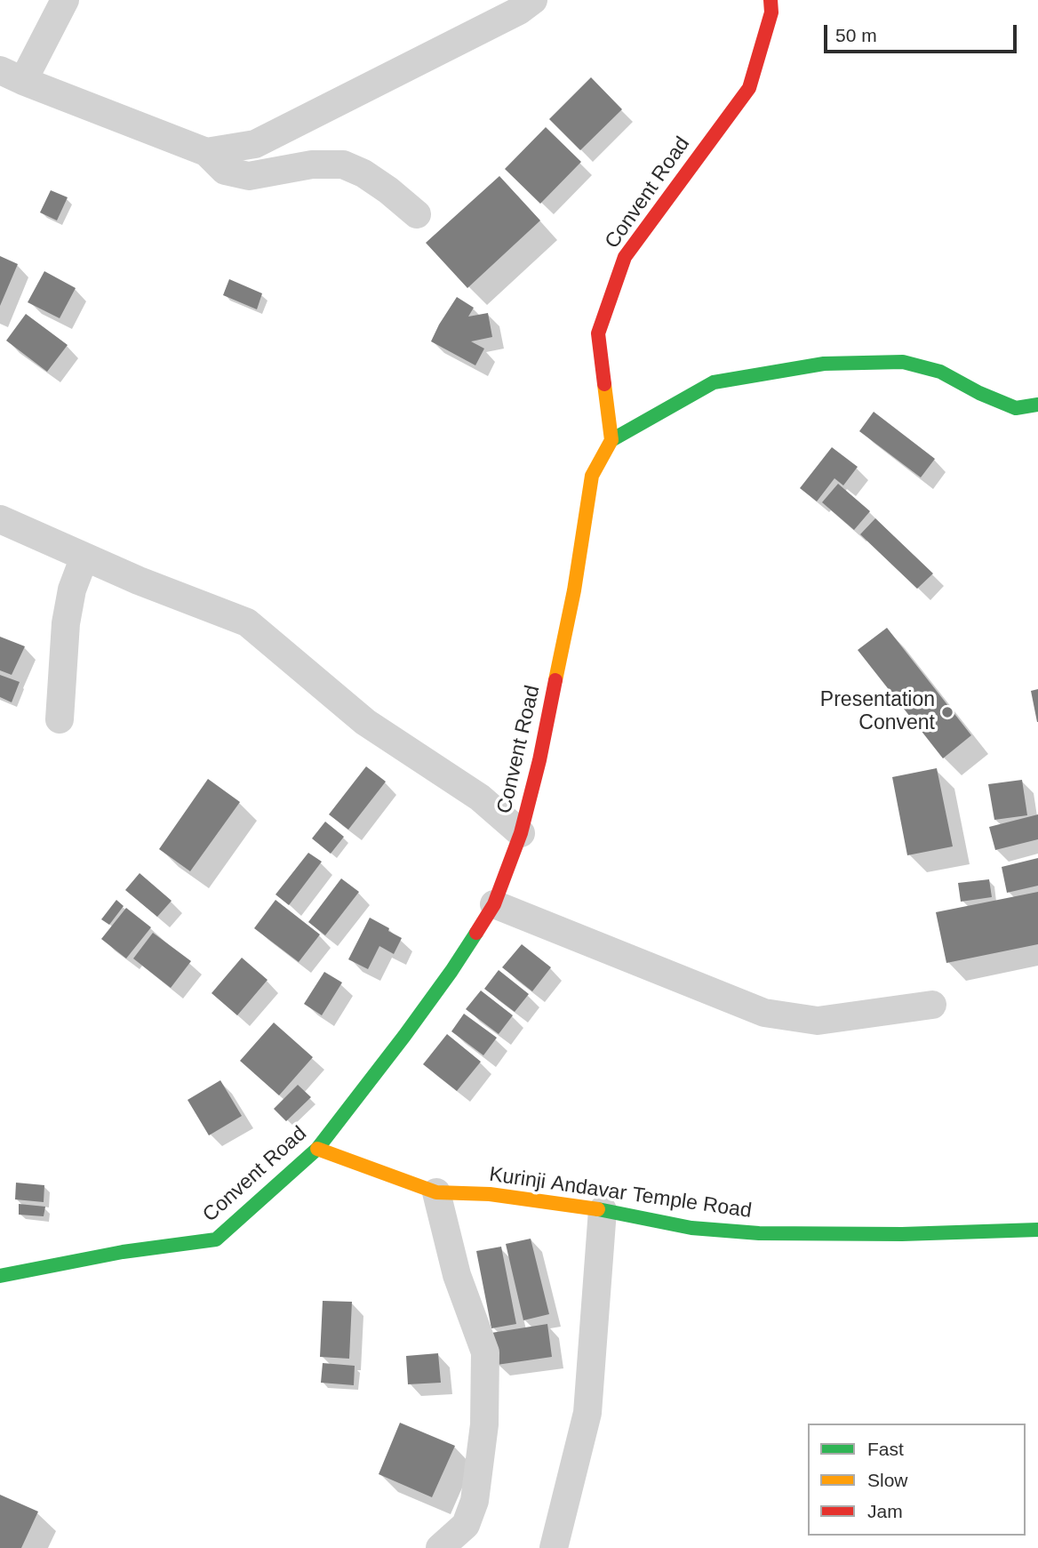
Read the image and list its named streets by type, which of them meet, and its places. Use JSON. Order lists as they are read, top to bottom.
{
  "streets": {
    "main road": ["Convent Road", "Kurinji Andavar Temple Road"]
  },
  "crossings": [
    ["Convent Road", "Kurinji Andavar Temple Road"]
  ],
  "places": ["Presentation Convent"],
  "legend": ["Fast", "Slow", "Jam"],
  "scale_bar": "50 m"
}
